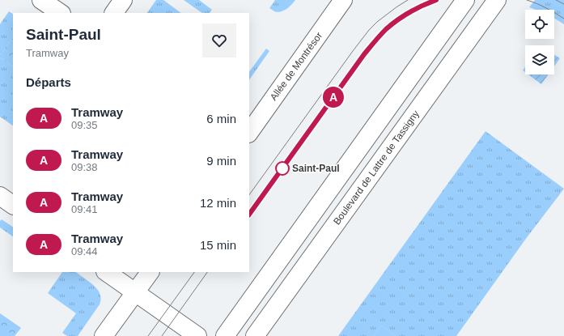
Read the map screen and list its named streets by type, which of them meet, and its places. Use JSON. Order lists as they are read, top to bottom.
{
  "streets": {
    "street": ["Allée de Montrésor", "Boulevard de Lattre de Tassigny"]
  },
  "places": ["Saint-Paul"],
  "lines": ["tram line A"],
  "page": {
    "on_map": "A",
    "heading": [
      ["Saint-Paul", "Tramway"],
      "Départs"
    ],
    "list": [
      {
        "mark": "A",
        "name": "Tramway",
        "note": "09:35",
        "value": "6 min"
      },
      {
        "mark": "A",
        "name": "Tramway",
        "note": "09:38",
        "value": "9 min"
      },
      {
        "mark": "A",
        "name": "Tramway",
        "note": "09:41",
        "value": "12 min"
      },
      {
        "mark": "A",
        "name": "Tramway",
        "note": "09:44",
        "value": "15 min"
      }
    ]
  }
}
